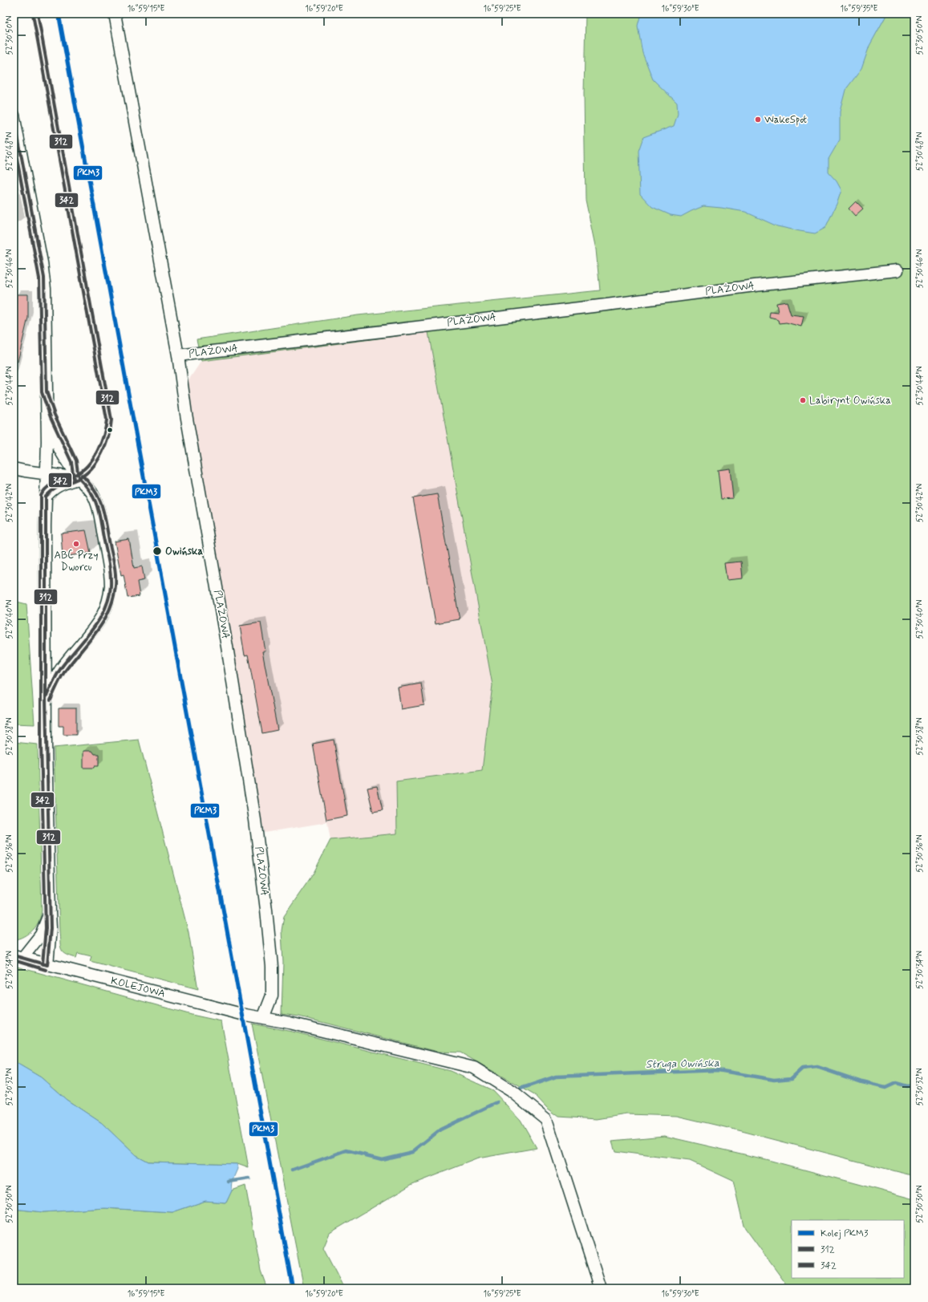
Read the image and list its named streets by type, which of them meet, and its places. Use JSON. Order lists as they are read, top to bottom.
{
  "streets": {
    "street": ["PLAŻOWA", "KOLEJOWA"]
  },
  "crossings": [
    ["PLAŻOWA", "KOLEJOWA"]
  ],
  "water": ["Struga Owińska"],
  "places": [
    "WakeSpot",
    "Labirynt Owińska",
    "ABC Przy Dworcu",
    "Owińska"
  ],
  "lines": ["rail line PKM3", "transit line 312", "transit line 342"],
  "legend": ["Kolej PKM3", "312", "342"],
  "coordinates": [
    "16°59'15\"E",
    "16°59'20\"E",
    "16°59'25\"E",
    "16°59'30\"E",
    "16°59'35\"E",
    "52°30'50\"N",
    "52°30'48\"N",
    "52°30'46\"N",
    "52°30'44\"N",
    "52°30'42\"N",
    "52°30'40\"N",
    "52°30'38\"N",
    "52°30'36\"N",
    "52°30'34\"N",
    "52°30'32\"N",
    "52°30'30\"N"
  ]
}
